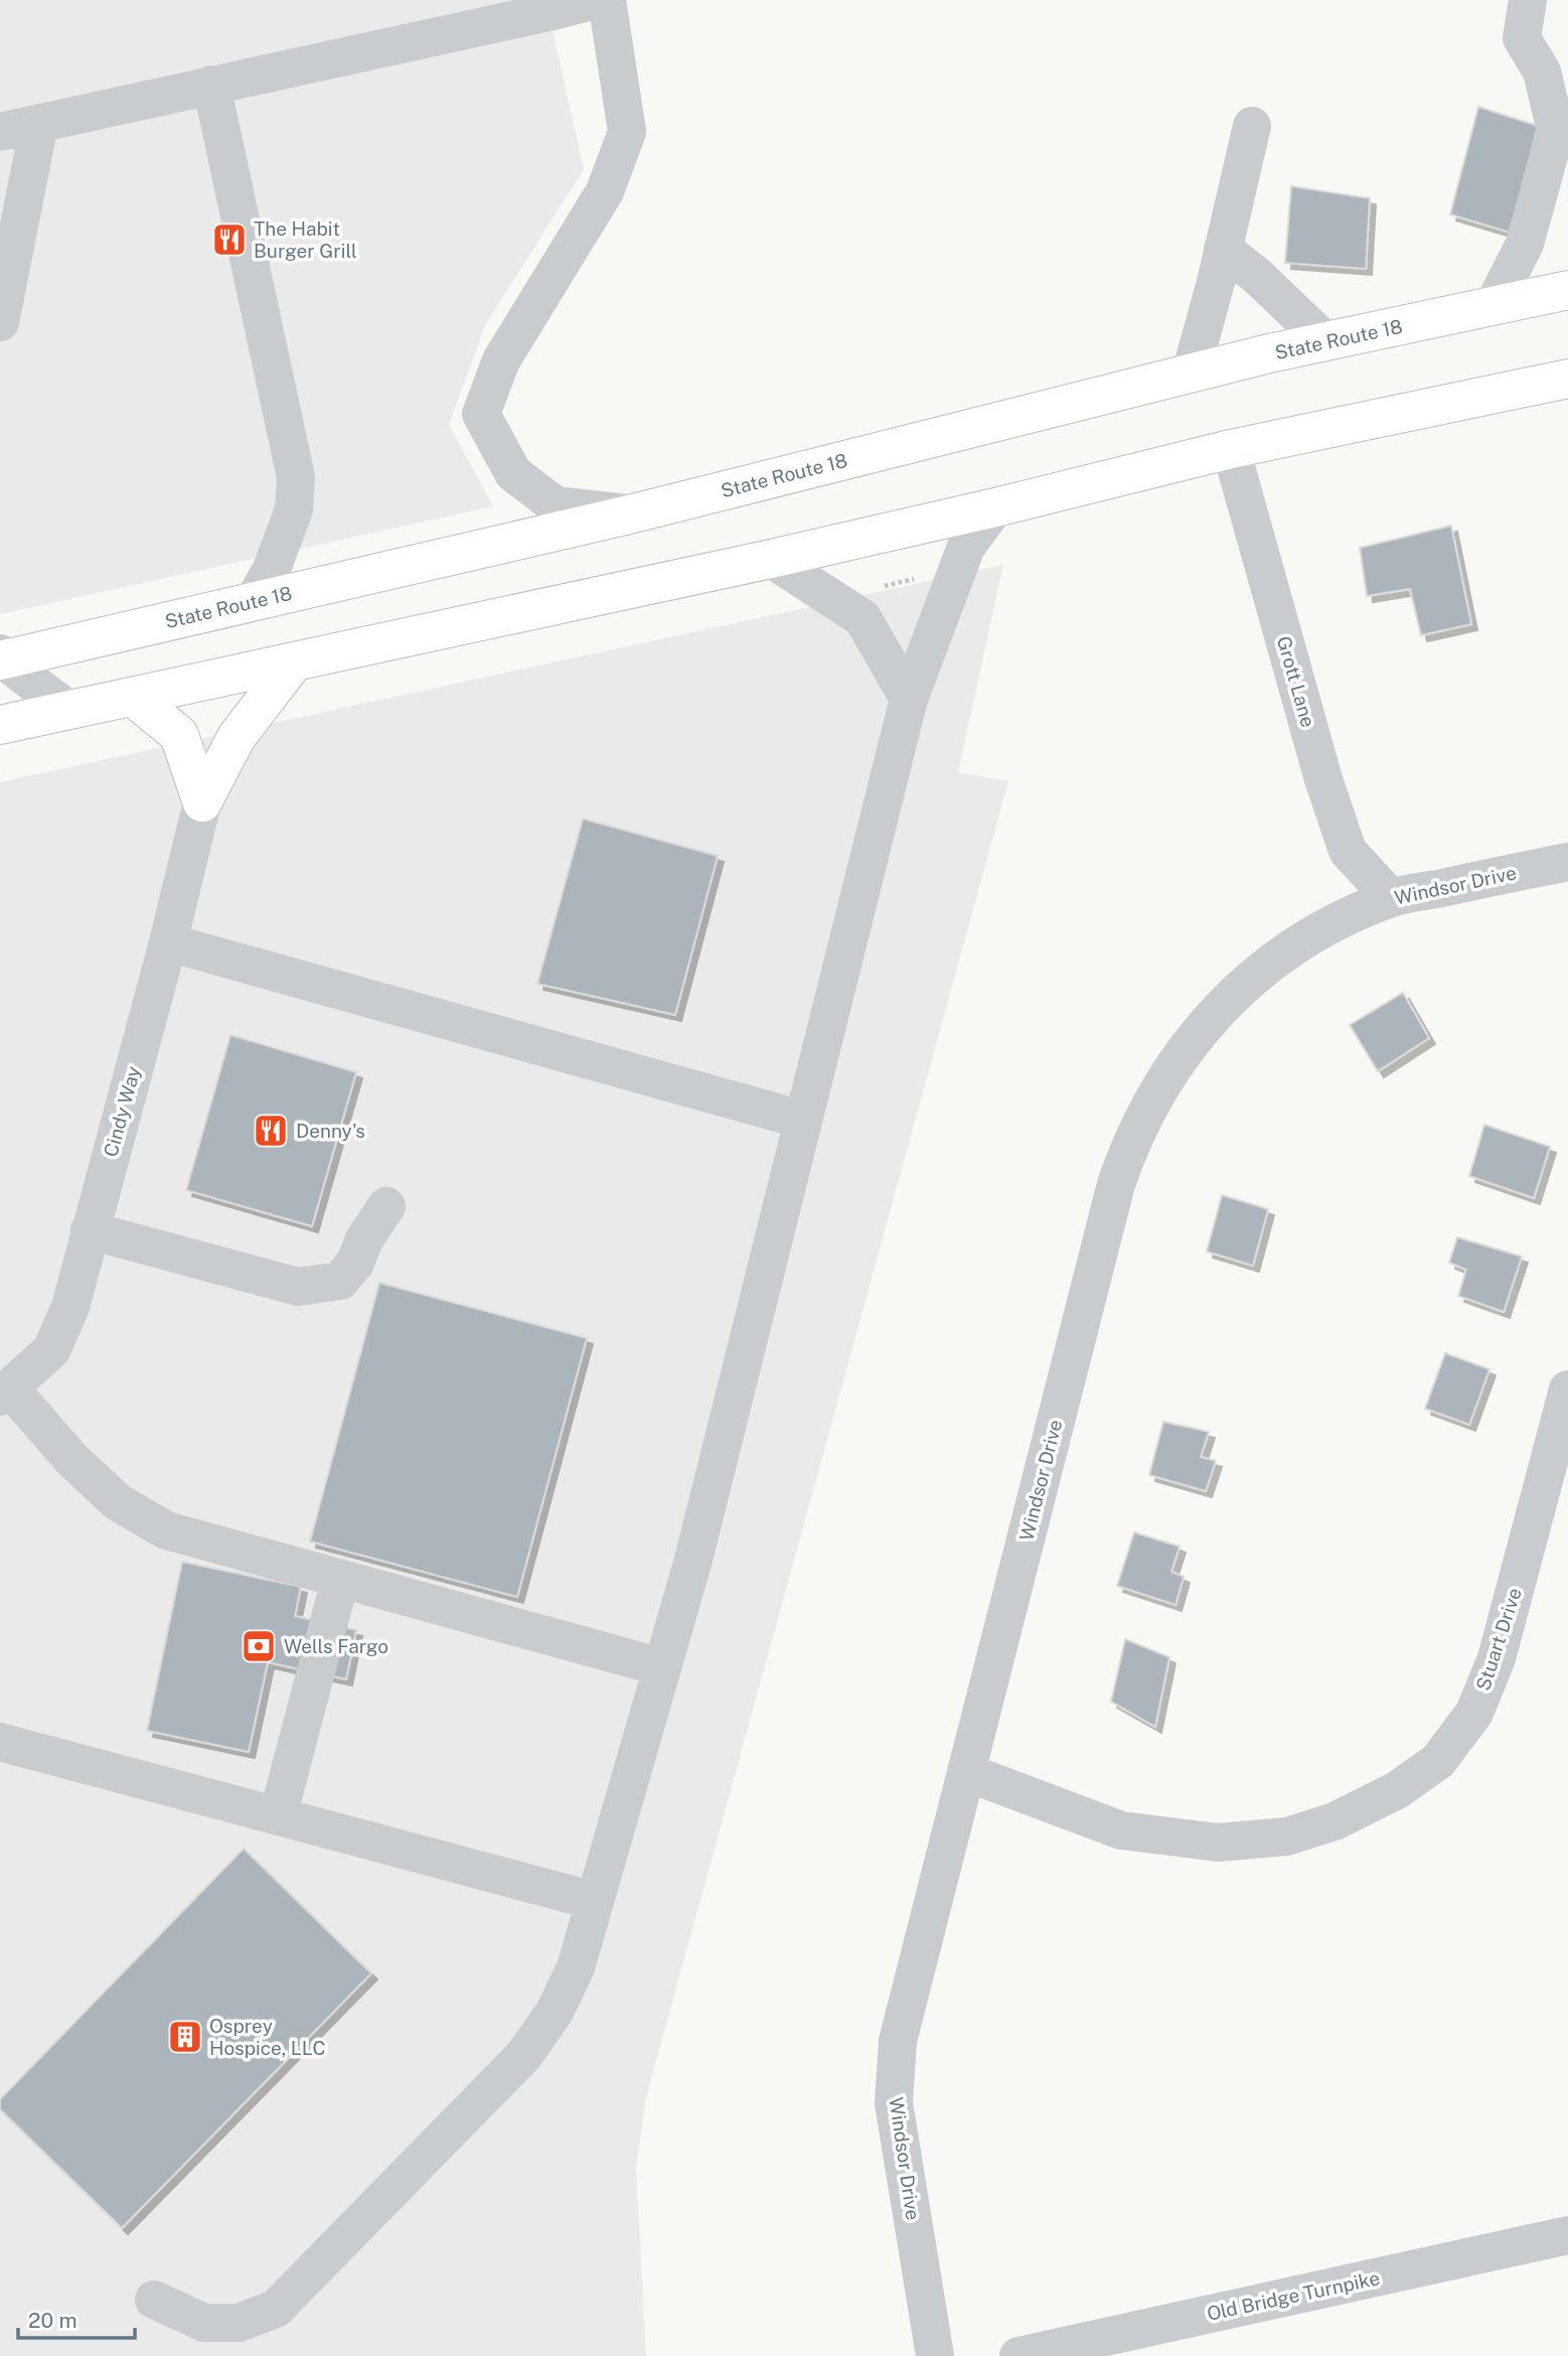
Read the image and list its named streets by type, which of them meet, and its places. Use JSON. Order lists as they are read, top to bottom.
{
  "streets": {
    "highway": ["State Route 18"],
    "street": [
      "Grott Lane",
      "Windsor Drive",
      "Cindy Way",
      "Stuart Drive",
      "Old Bridge Turnpike"
    ]
  },
  "crossings": [
    ["Grott Lane", "Windsor Drive"],
    ["Windsor Drive", "Stuart Drive"]
  ],
  "places": {
    "restaurant": ["The Habit Burger Grill", "Denny's"],
    "bank": ["Wells Fargo"],
    "building": ["Osprey Hospice, LLC"]
  },
  "scale_bar": "20 m"
}
